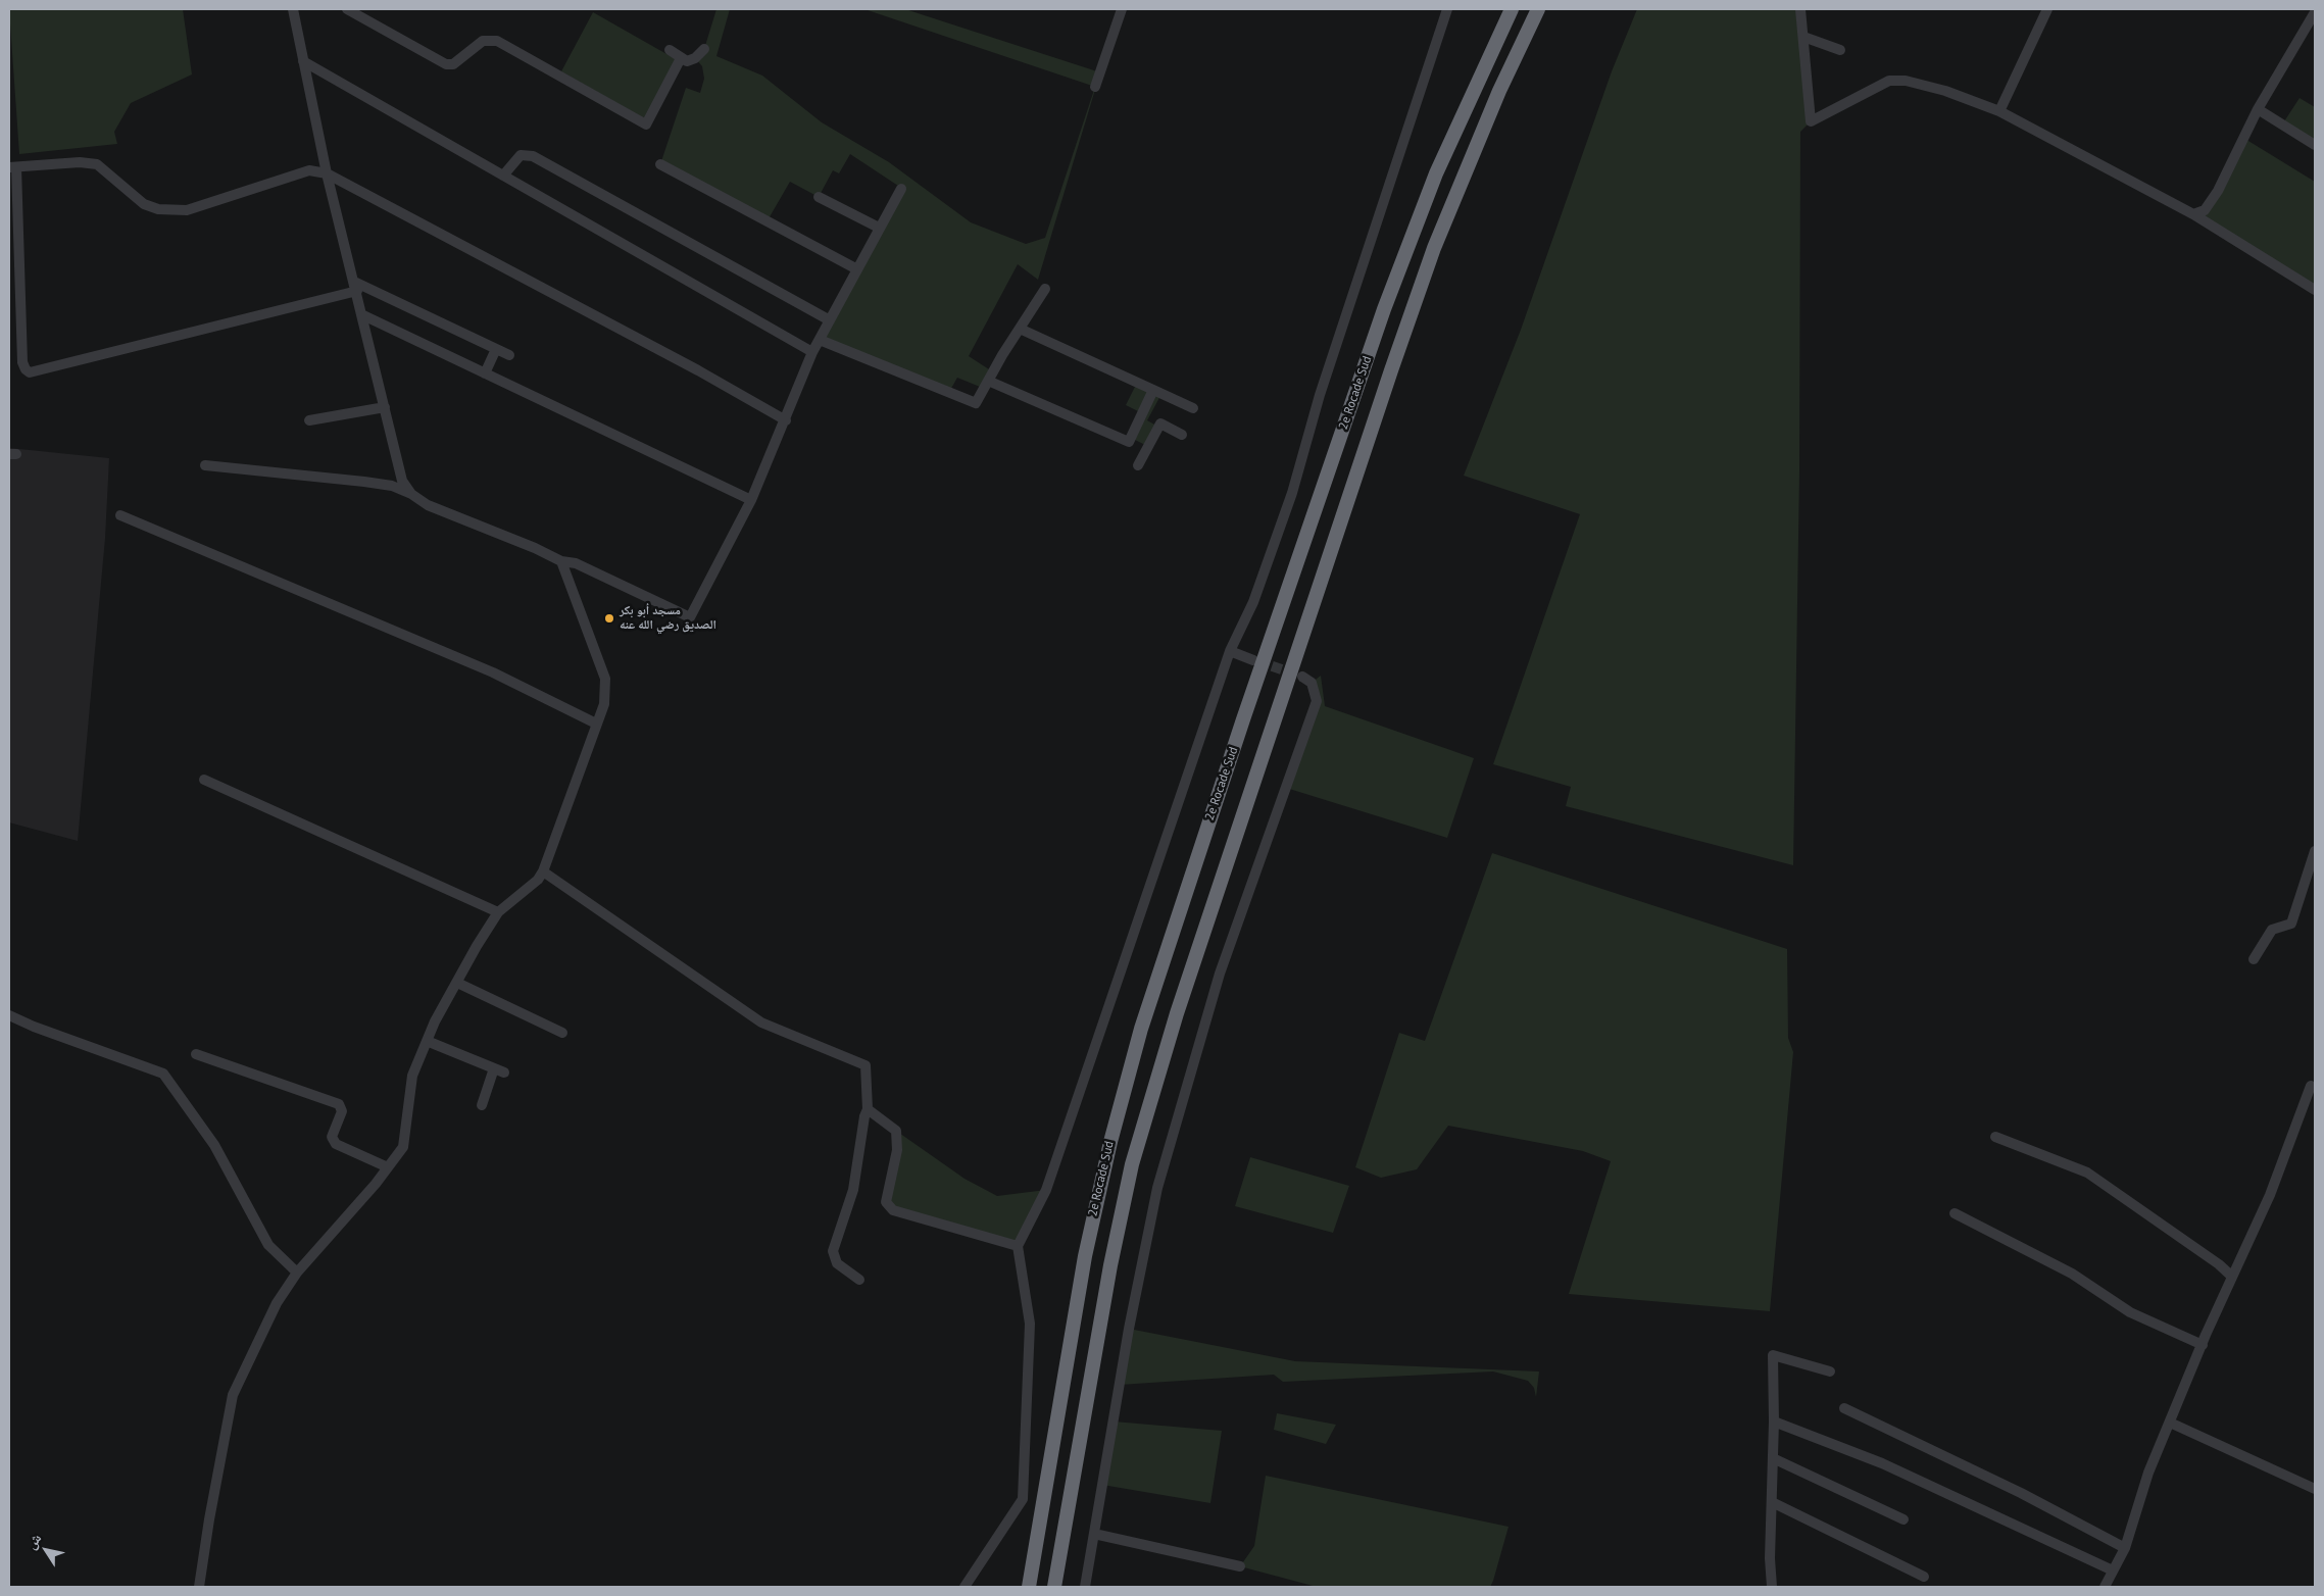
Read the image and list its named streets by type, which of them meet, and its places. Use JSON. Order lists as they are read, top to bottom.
{
  "streets": {
    "highway": ["2e Rocade Sud"]
  },
  "places": ["مسجد أبو بكر الصديق رضي الله عنه"],
  "north": "top left"
}
